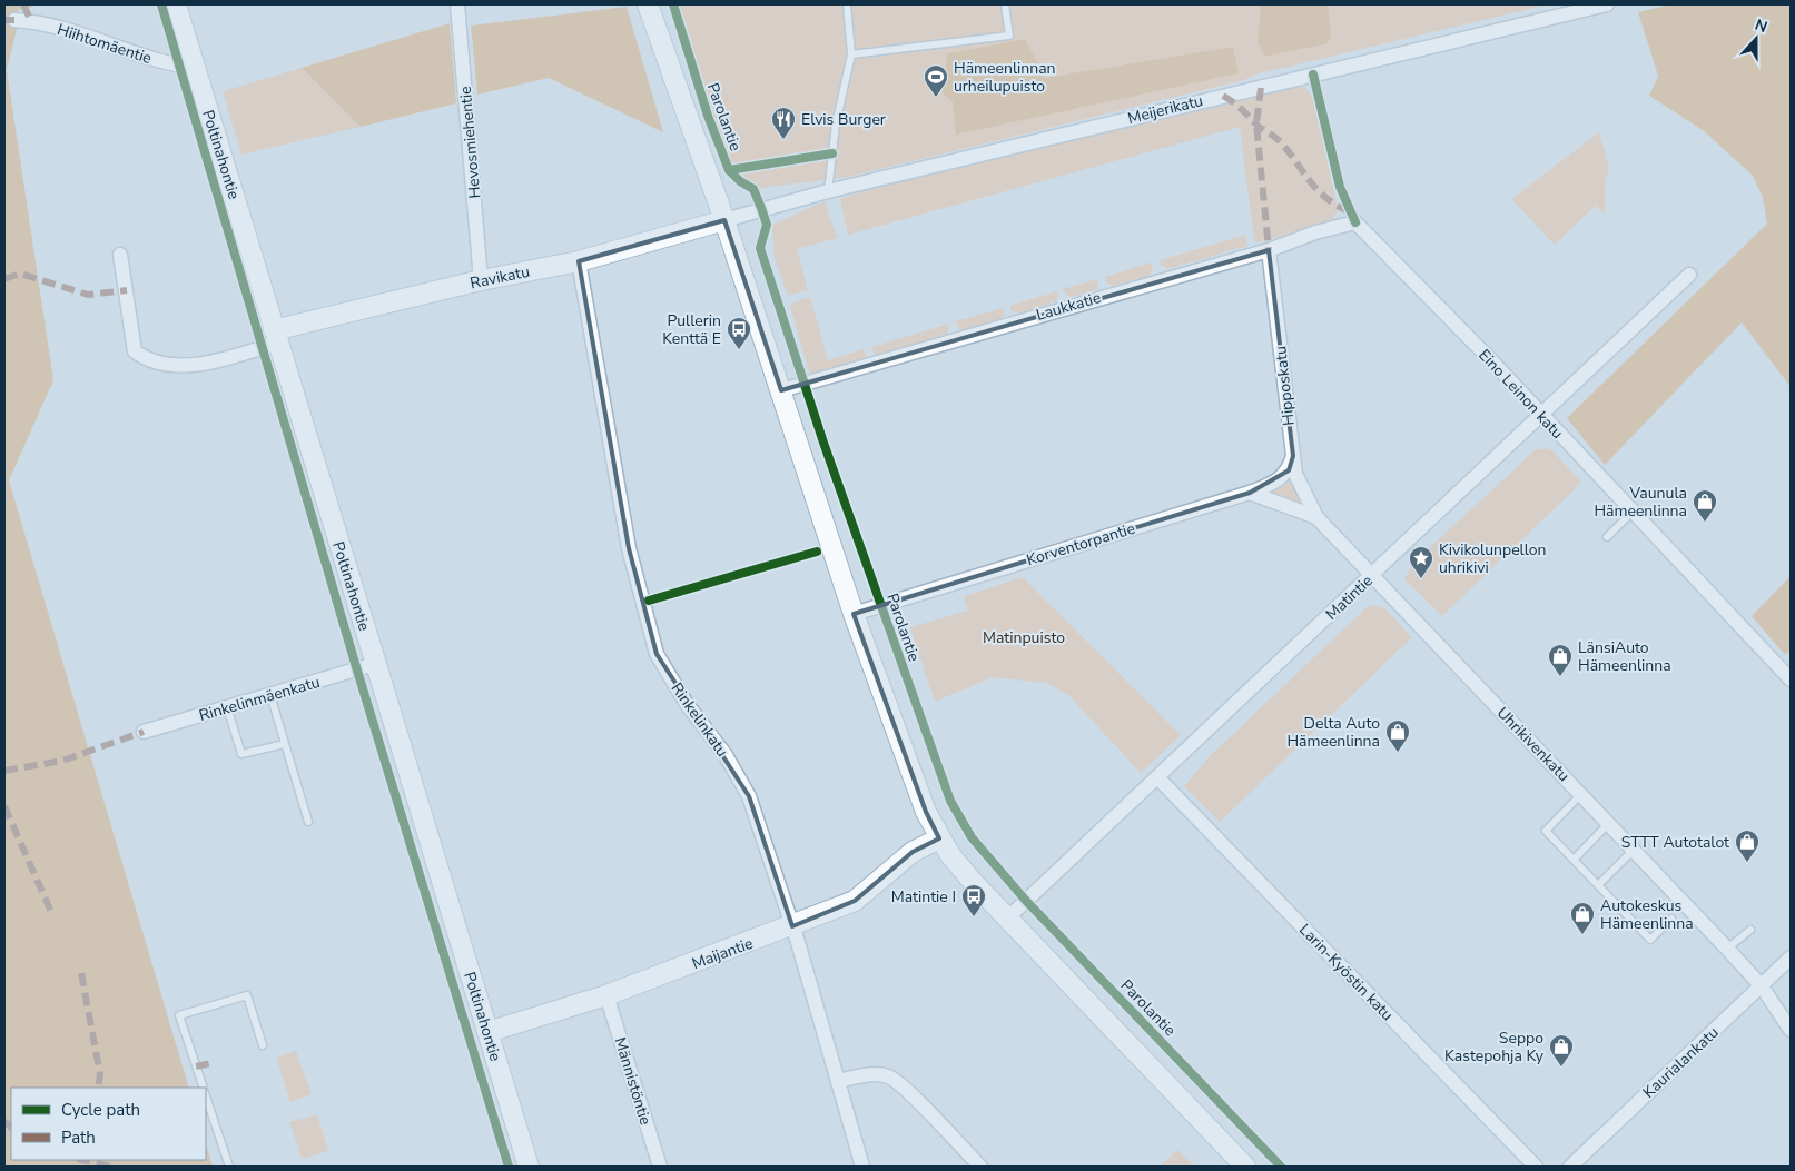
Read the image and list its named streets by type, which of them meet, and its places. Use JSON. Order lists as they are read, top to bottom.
{
  "streets": {
    "main road": ["Poltinahontie", "Ravikatu", "Maijantie"],
    "street": [
      "Hiihtomäentie",
      "Meijerikatu",
      "Hevosmiehentie",
      "Laukkatie",
      "Hipposkatu",
      "Eino Leinon katu",
      "Korventorpantie",
      "Matintie",
      "Rinkelinmäenkatu",
      "Rinkelinkatu",
      "Uhrikivenkatu",
      "Larin-Kyöstin katu",
      "Kaurialankatu",
      "Männistöntie"
    ],
    "cycle path": ["Parolantie"]
  },
  "crossings": [
    ["Hiihtomäentie", "Poltinahontie"],
    ["Meijerikatu", "Ravikatu"],
    ["Hevosmiehentie", "Ravikatu"],
    ["Poltinahontie", "Ravikatu"],
    ["Poltinahontie", "Rinkelinmäenkatu"],
    ["Poltinahontie", "Maijantie"],
    ["Ravikatu", "Rinkelinkatu"],
    ["Laukkatie", "Hipposkatu"],
    ["Laukkatie", "Eino Leinon katu"],
    ["Hipposkatu", "Korventorpantie"],
    ["Hipposkatu", "Uhrikivenkatu"],
    ["Eino Leinon katu", "Matintie"],
    ["Korventorpantie", "Uhrikivenkatu"],
    ["Matintie", "Uhrikivenkatu"],
    ["Matintie", "Larin-Kyöstin katu"],
    ["Rinkelinkatu", "Maijantie"],
    ["Uhrikivenkatu", "Kaurialankatu"],
    ["Maijantie", "Männistöntie"]
  ],
  "parks": ["Matinpuisto"],
  "places": {
    "sports": ["Hämeenlinnan urheilupuisto"],
    "restaurant": ["Elvis Burger"],
    "bus stop": ["Pullerin Kenttä E", "Matintie I"],
    "shop": [
      "Vaunula Hämeenlinna",
      "LänsiAuto Hämeenlinna",
      "Delta Auto Hämeenlinna",
      "STTT Autotalot",
      "Autokeskus Hämeenlinna",
      "Seppo Kastepohja Ky"
    ],
    "place": ["Kivikolunpellon uhrikivi"]
  },
  "legend": ["Cycle path", "Path"],
  "north": "top"
}
